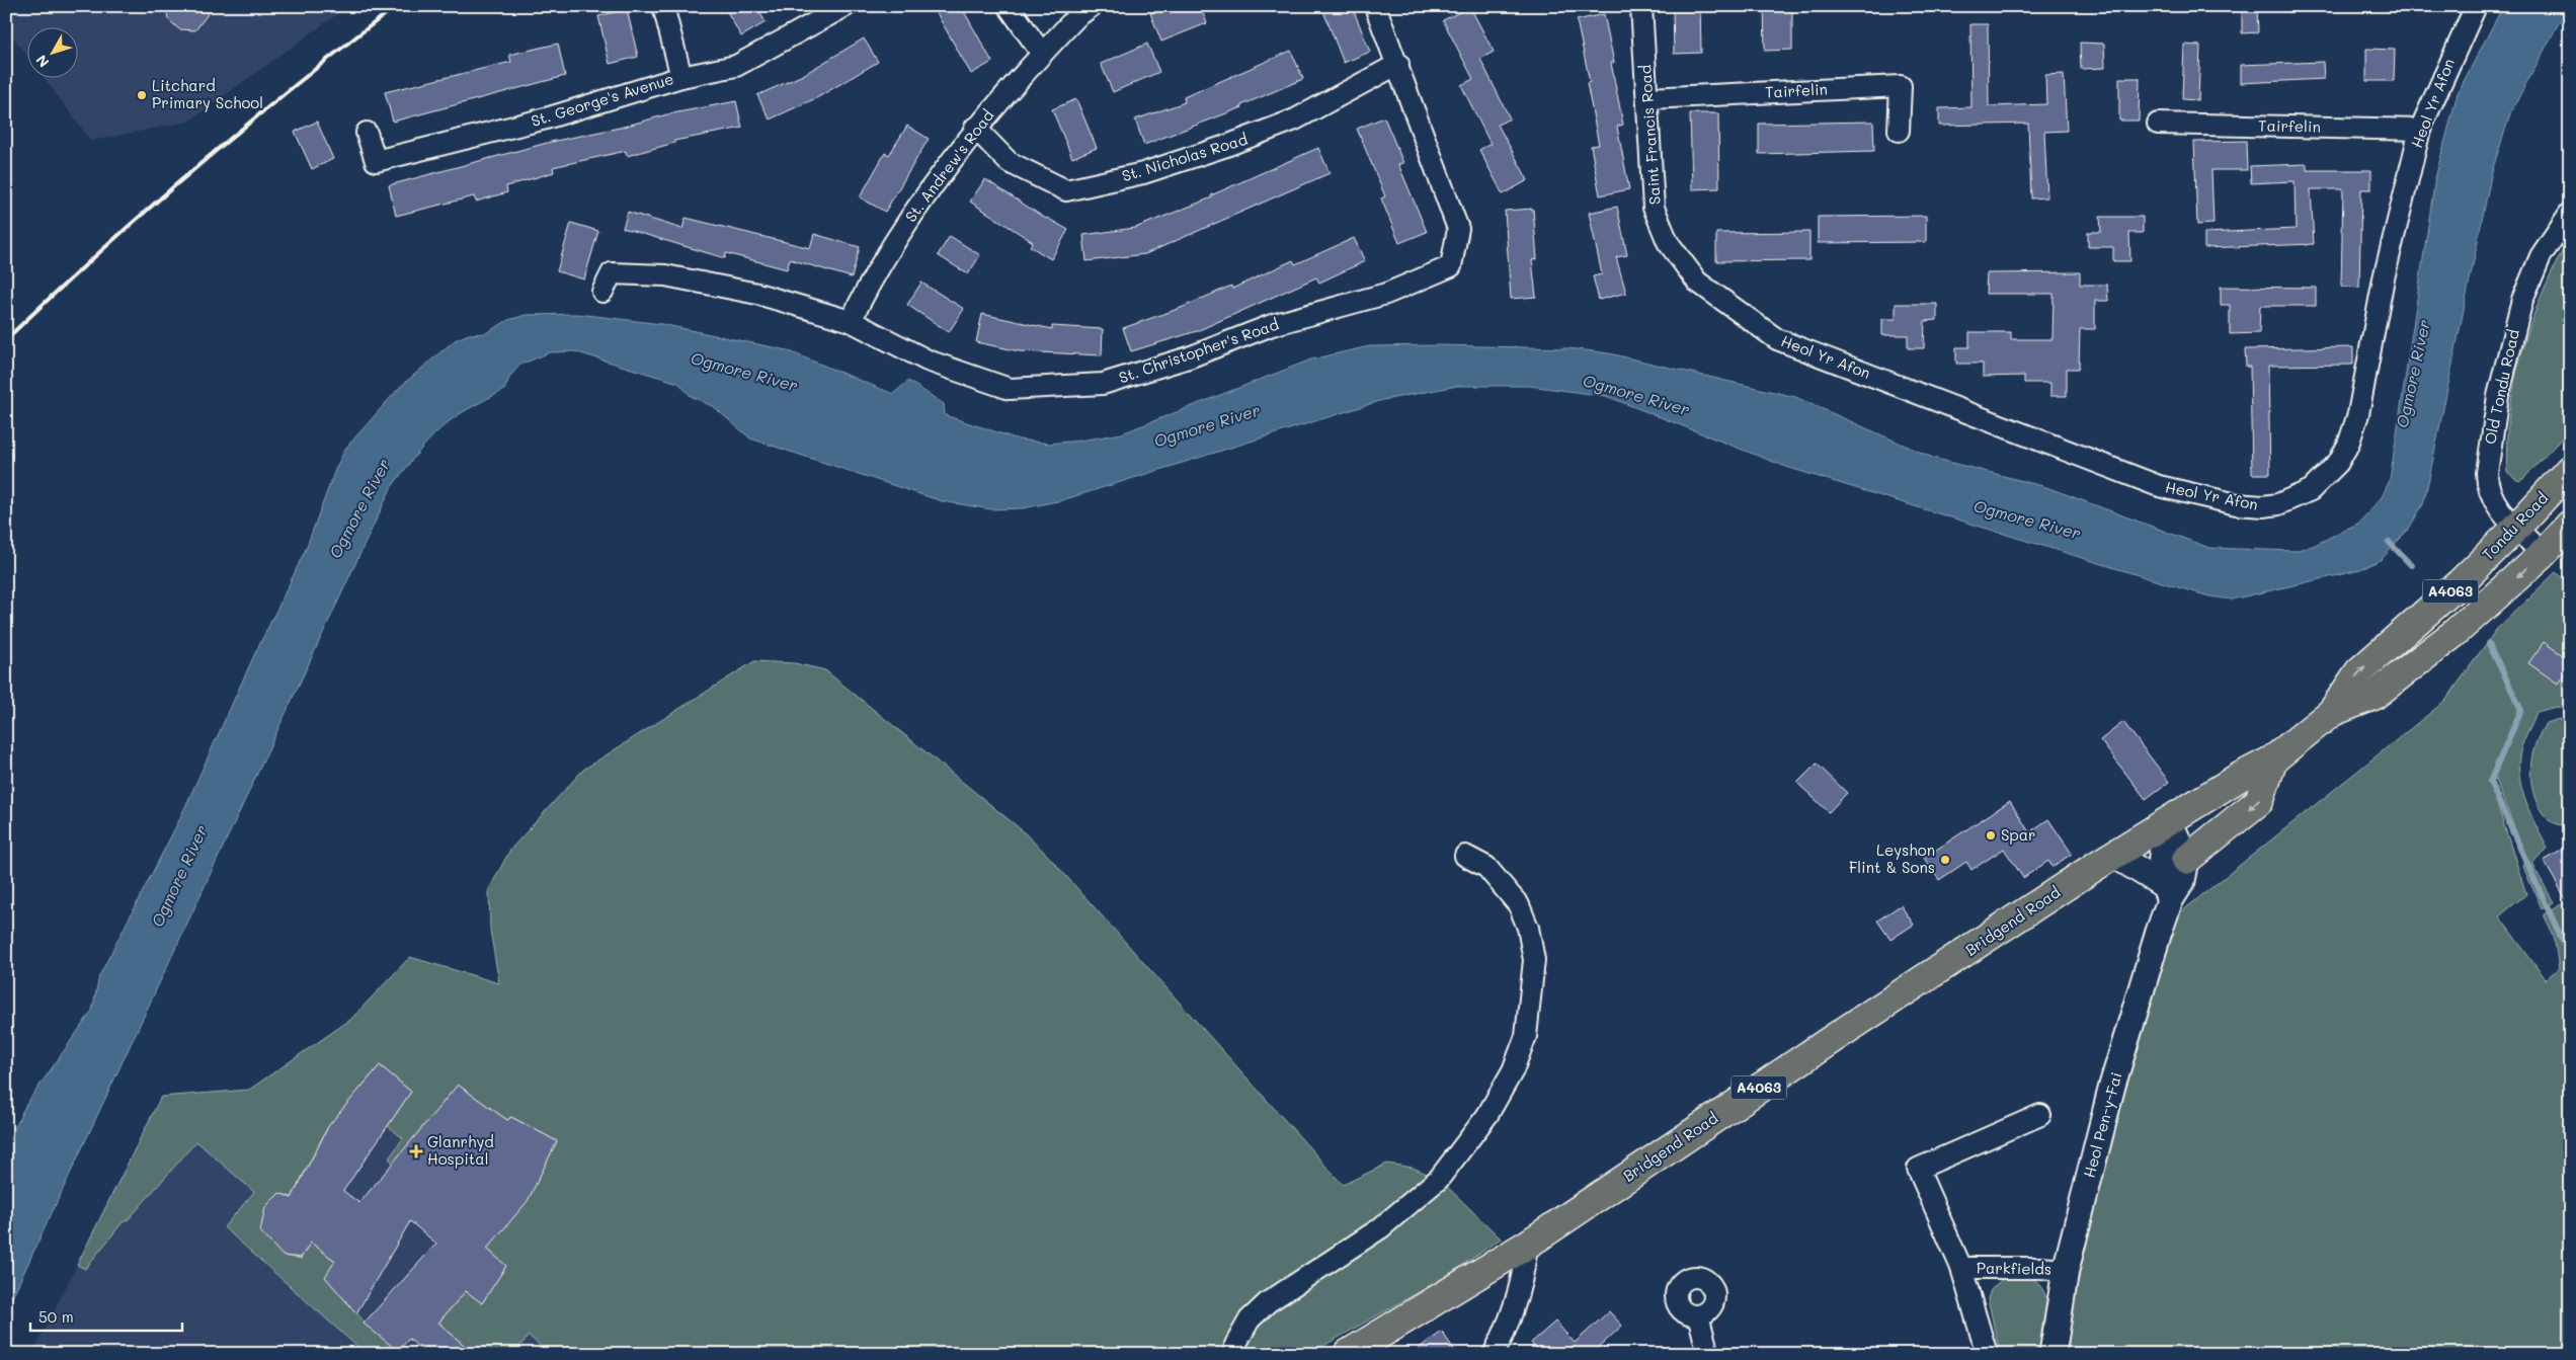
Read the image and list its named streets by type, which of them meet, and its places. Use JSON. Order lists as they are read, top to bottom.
{
  "streets": {
    "main road": ["Tondu Road", "A4063", "Bridgend Road"],
    "street": [
      "Tairfelin",
      "St. George's Avenue",
      "Heol Yr Afon",
      "Saint Francis Road",
      "St. Nicholas Road",
      "St. Andrew's Road",
      "St. Christopher's Road",
      "Old Tondu Road",
      "Heol Pen-y-Fai",
      "Parkfields"
    ]
  },
  "crossings": [
    ["Tairfelin", "Heol Yr Afon"],
    ["Tairfelin", "Saint Francis Road"],
    ["Heol Yr Afon", "Saint Francis Road"],
    ["St. Nicholas Road", "St. Andrew's Road"],
    ["St. Nicholas Road", "St. Christopher's Road"],
    ["St. Andrew's Road", "St. Christopher's Road"],
    ["Old Tondu Road", "Tondu Road"],
    ["Tondu Road", "Bridgend Road"],
    ["Tondu Road", "Heol Pen-y-Fai"],
    ["Bridgend Road", "Heol Pen-y-Fai"],
    ["Heol Pen-y-Fai", "Parkfields"]
  ],
  "water": ["Ogmore River"],
  "places": {
    "other": ["Litchard Primary School", "Spar", "Leyshon Flint & Sons"],
    "health": ["Glanrhyd Hospital"]
  },
  "scale_bar": "50 m",
  "north": "bottom left"
}
